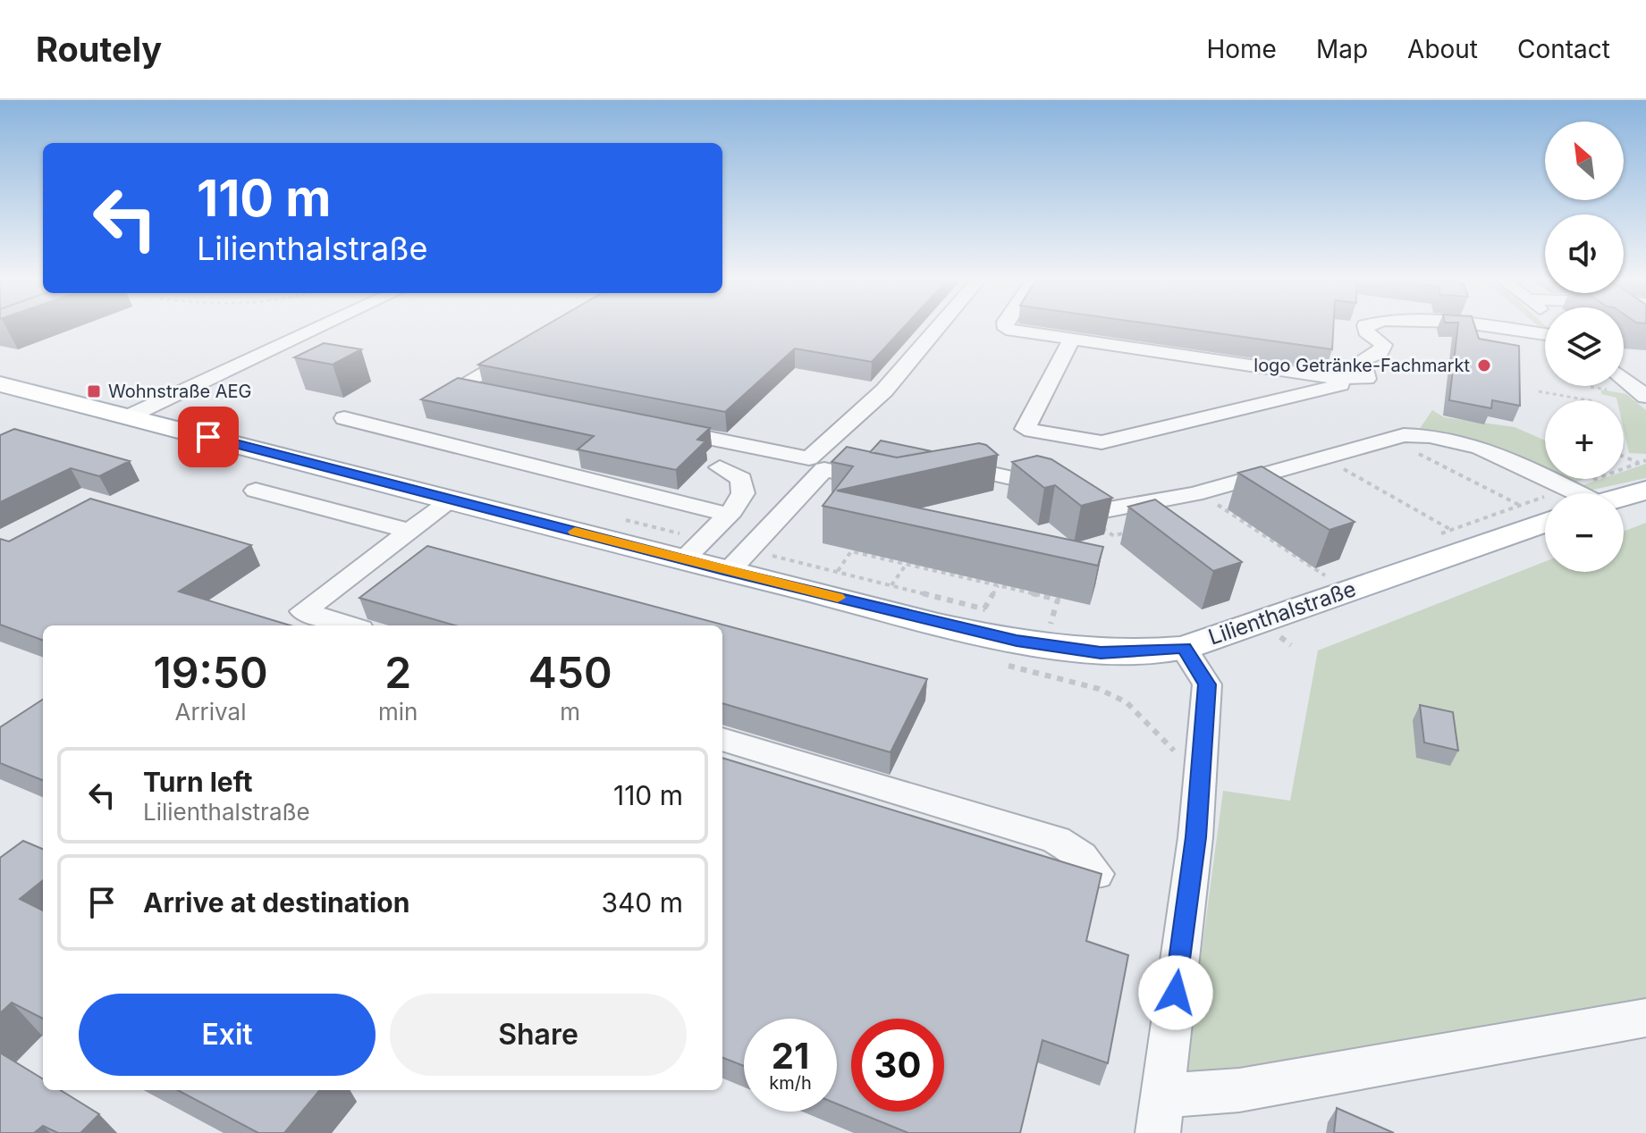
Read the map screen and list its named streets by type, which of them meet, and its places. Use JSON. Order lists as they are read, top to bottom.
{
  "streets": {
    "main road": ["Lilienthalstraße"]
  },
  "places": {
    "other": ["logo Getränke-Fachmarkt"],
    "transit": ["Wohnstraße AEG"]
  },
  "north": "top left",
  "page": {
    "header": "Routely",
    "nav": [
      "Home",
      "Map",
      "About",
      "Contact"
    ],
    "map_buttons": ["+", "−"],
    "turn": ["110 m", "Lilienthalstraße"],
    "eta": [
      "19:50",
      "Arrival",
      "2",
      "min",
      "450",
      "m"
    ],
    "list": [
      {
        "name": "Turn left",
        "note": "Lilienthalstraße",
        "value": "110 m"
      },
      {
        "name": "Arrive at destination",
        "value": "340 m"
      }
    ],
    "buttons": ["Exit", "Share"],
    "speed": "21 km/h",
    "limit": "30"
  }
}
